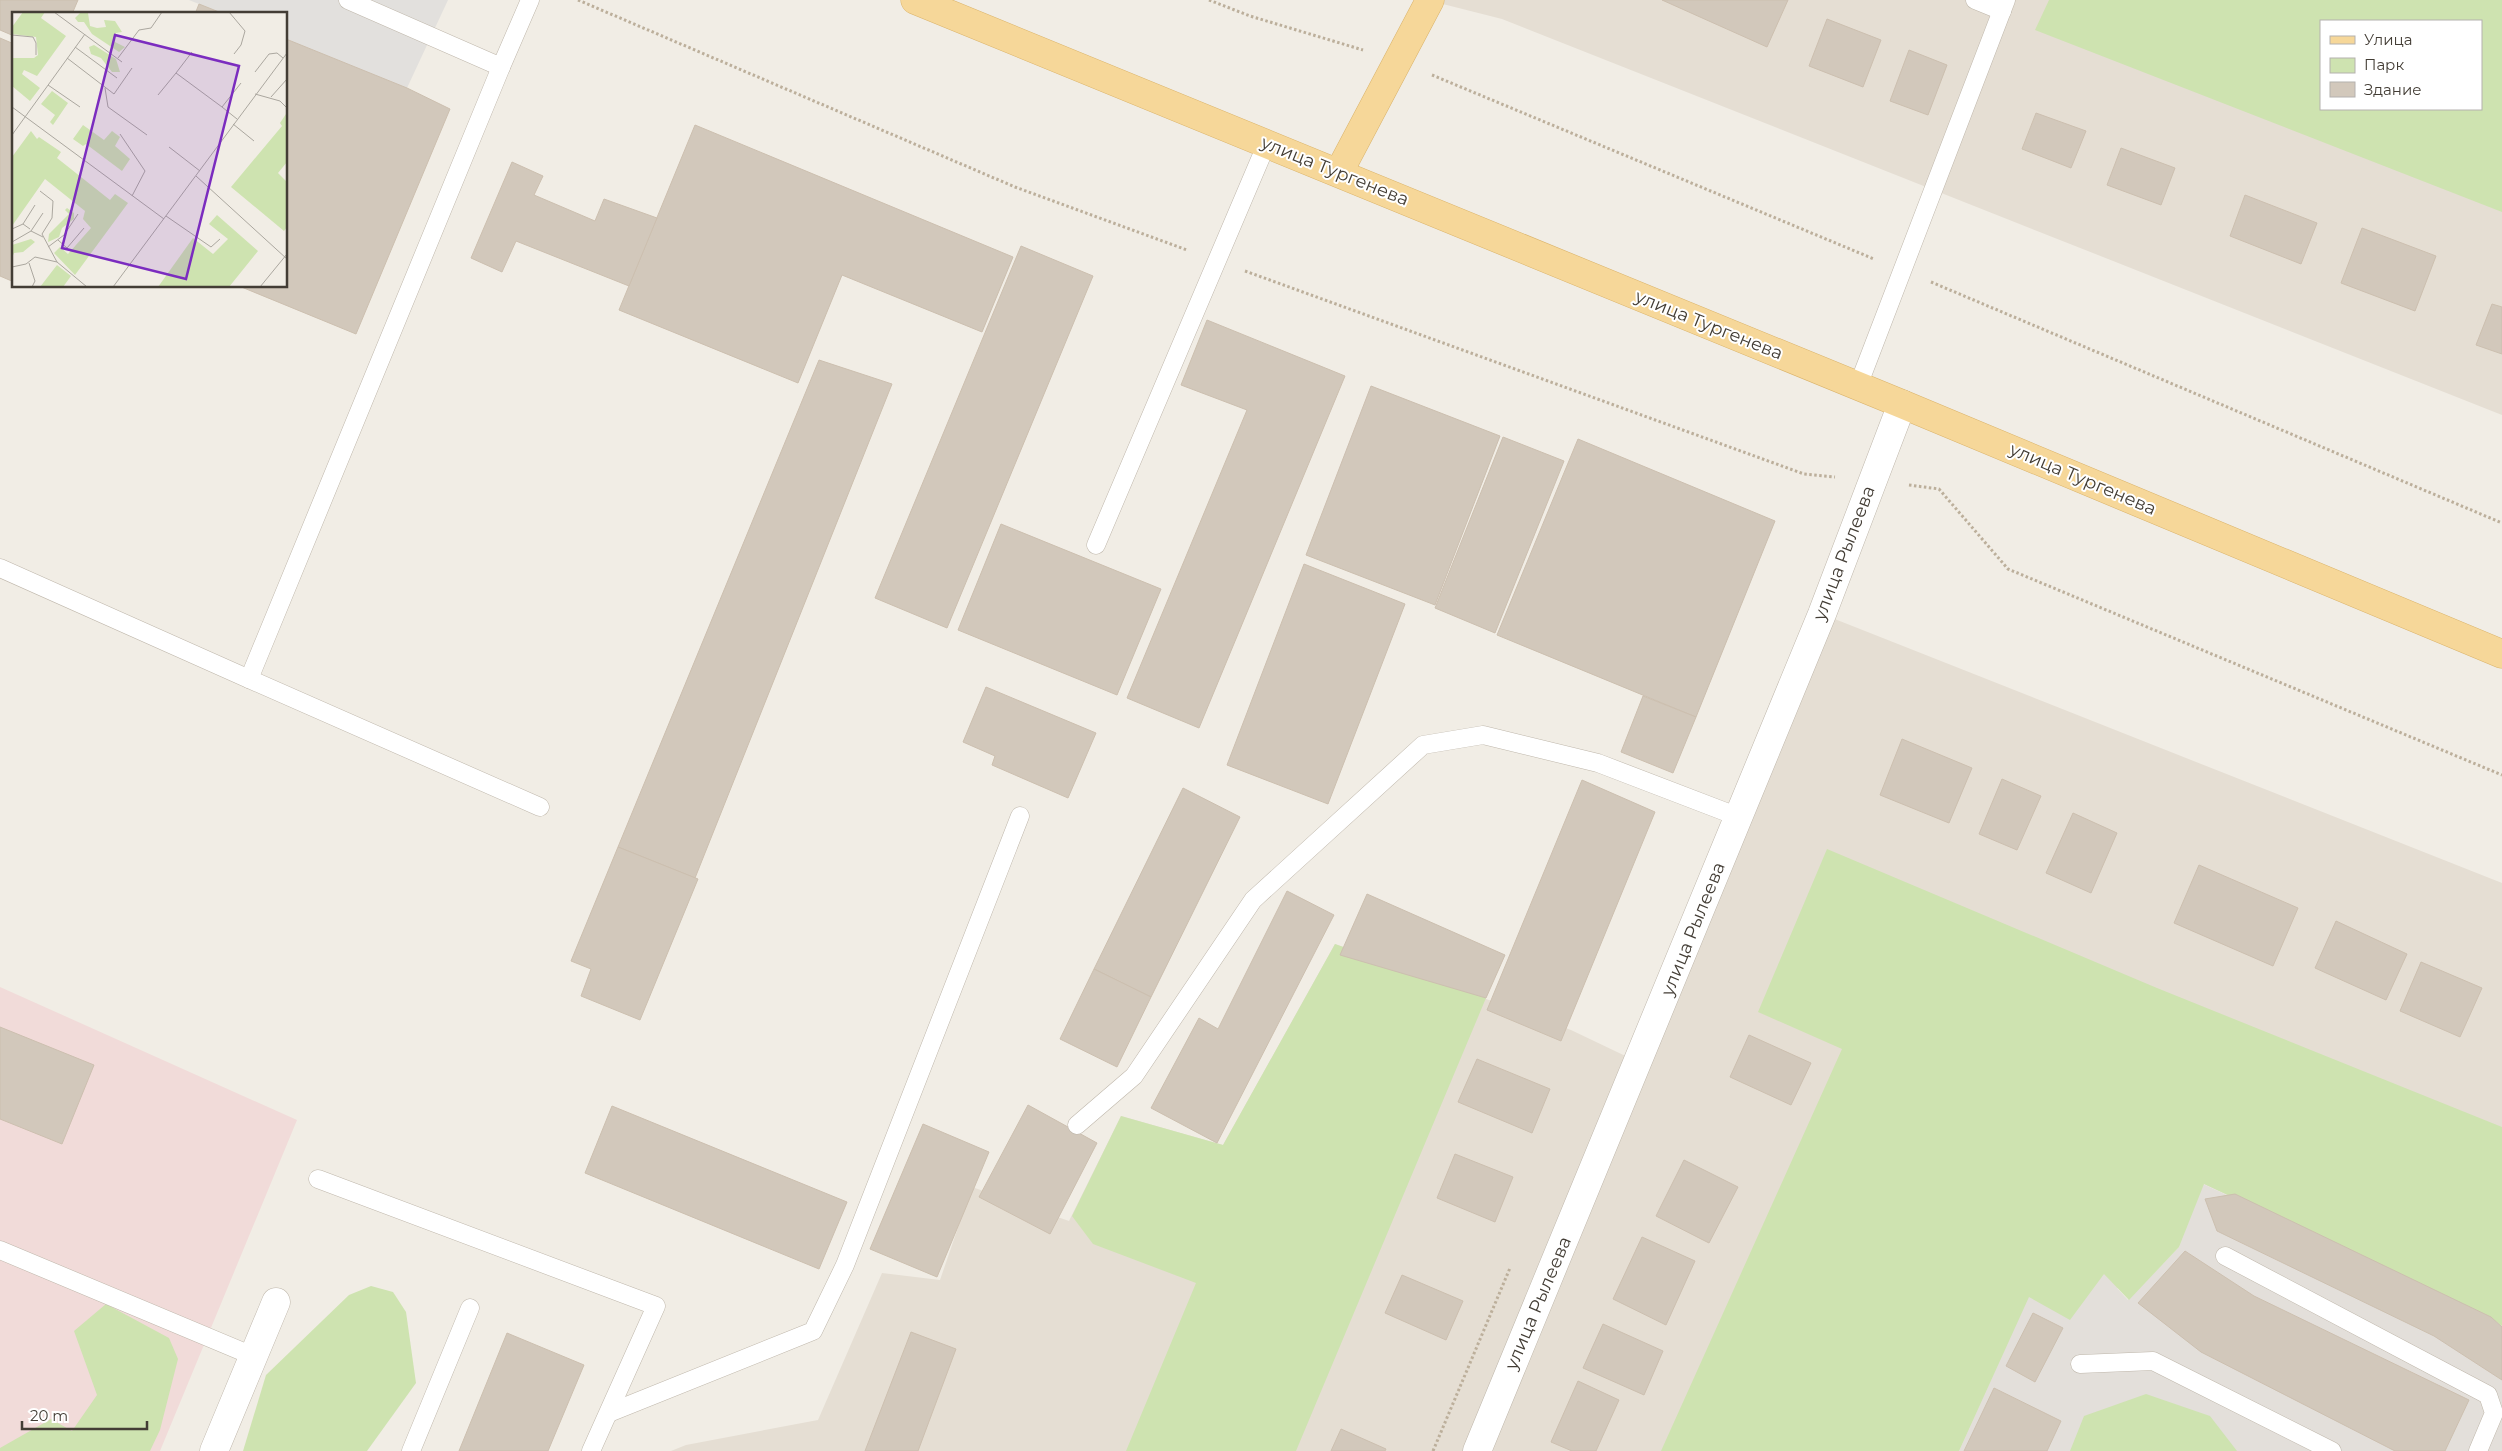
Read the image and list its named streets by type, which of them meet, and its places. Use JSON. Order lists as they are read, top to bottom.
{
  "streets": {
    "main road": ["улица Тургенева"],
    "street": ["улица Рылеева"]
  },
  "crossings": [
    ["улица Тургенева", "улица Рылеева"]
  ],
  "legend": ["Улица", "Парк", "Здание"],
  "scale_bar": "20 m"
}
